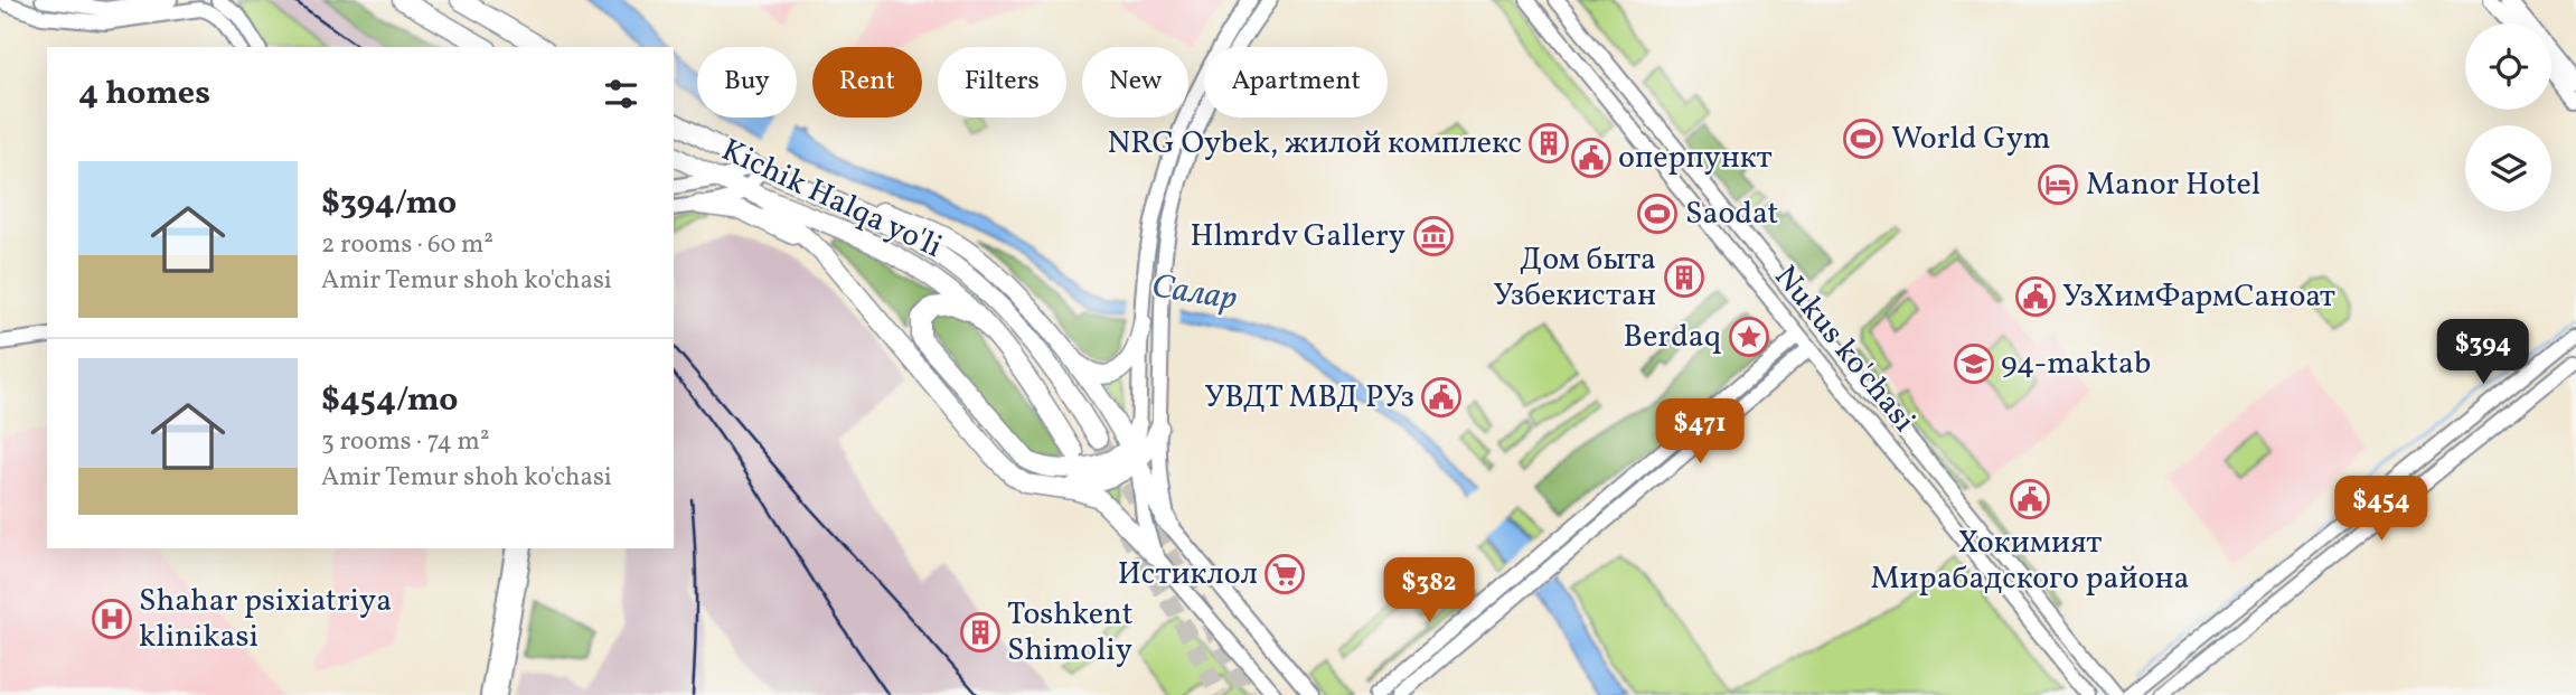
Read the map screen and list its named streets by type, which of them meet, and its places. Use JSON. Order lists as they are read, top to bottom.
{
  "streets": {
    "highway": ["Kichik Halqa yo'li"],
    "main road": ["Nukus ko'chasi"]
  },
  "water": ["Салар"],
  "places": {
    "sports": ["World Gym", "Saodat"],
    "building": ["NRG Oybek, жилой комплекс", "Дом быта Узбекистан", "Toshkent Shimoliy"],
    "public building": [
      "оперпункт",
      "УзХимФармСаноат",
      "УВДТ МВД РУз",
      "Хокимият Мирабадского района"
    ],
    "hotel": ["Manor Hotel"],
    "museum": ["Hlmrdv Gallery"],
    "place": ["Berdaq"],
    "school or university": ["94-maktab"],
    "supermarket": ["Истиклол"],
    "hospital": ["Shahar psixiatriya klinikasi"]
  },
  "page": {
    "chip": [
      "Buy",
      "Rent",
      "Filters",
      "New",
      "Apartment"
    ],
    "heading": "4 homes",
    "list": [
      {
        "name": "$394/mo",
        "note": "2 rooms · 60 m² · Amir Temur shoh ko'chasi"
      },
      {
        "name": "$454/mo",
        "note": "3 rooms · 74 m² · Amir Temur shoh ko'chasi"
      }
    ],
    "price": [
      "$394",
      "$471",
      "$454",
      "$382"
    ]
  }
}
